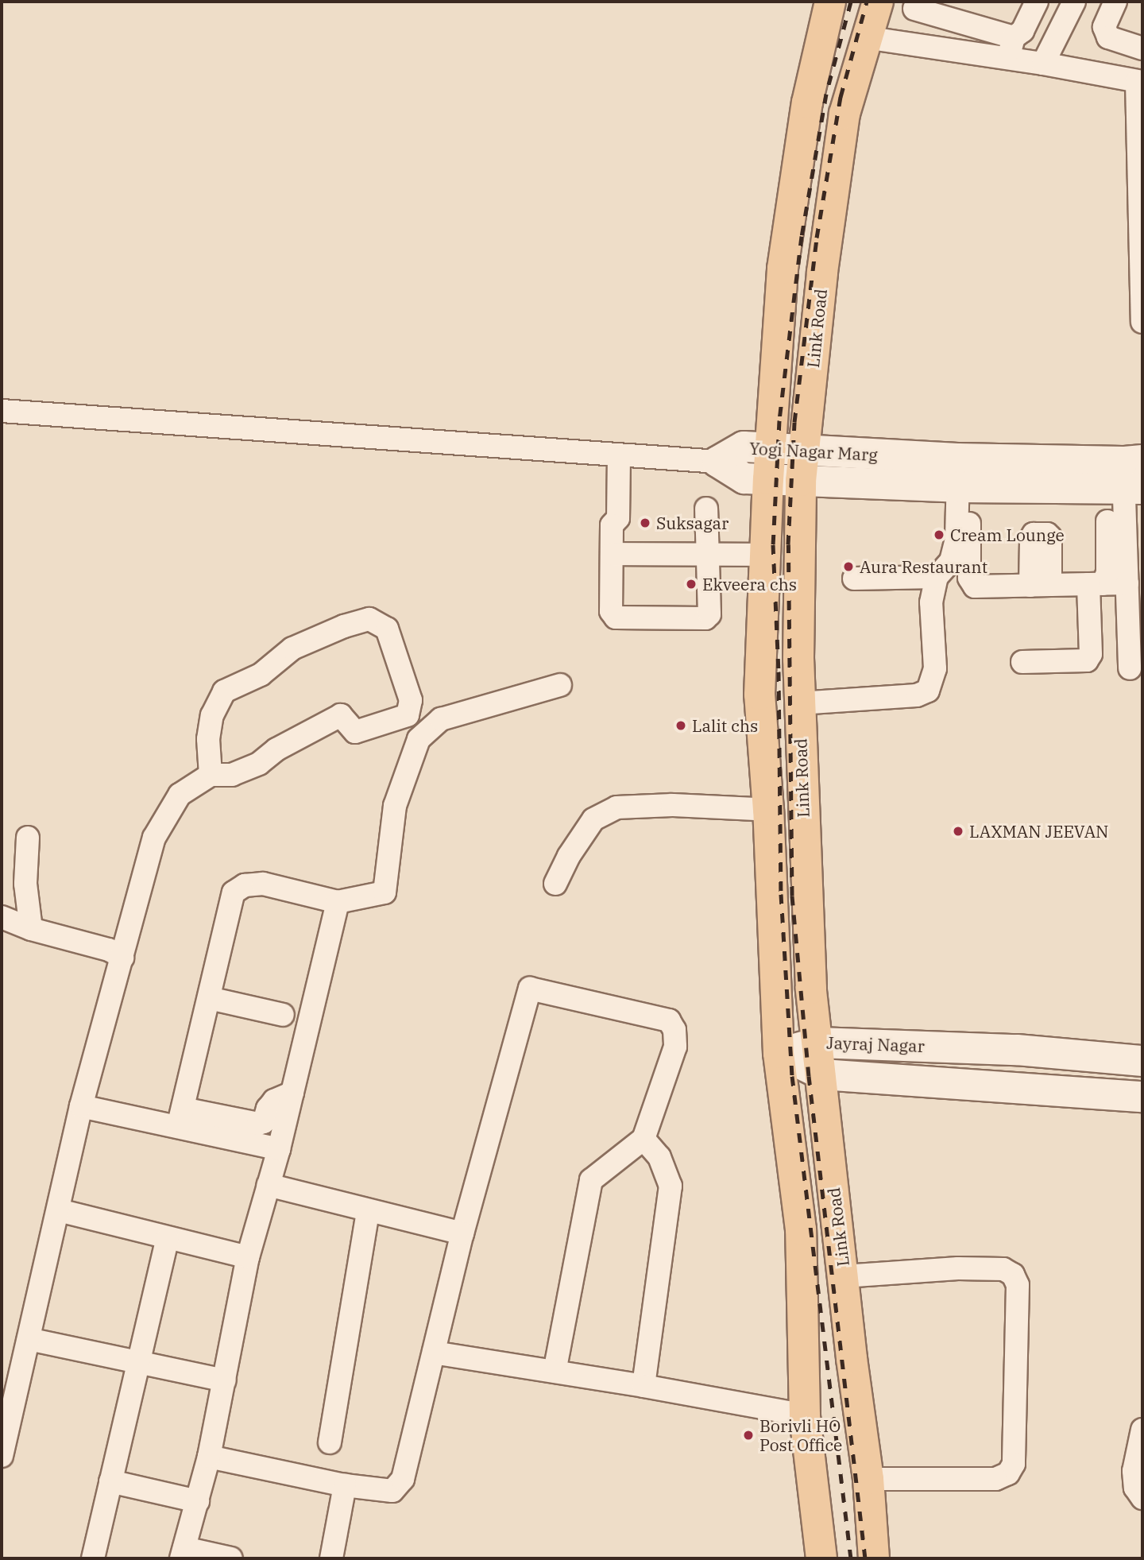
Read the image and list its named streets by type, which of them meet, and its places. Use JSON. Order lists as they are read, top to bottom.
{
  "streets": {
    "main road": ["Link Road"],
    "street": ["Yogi Nagar Marg", "Jayraj Nagar"]
  },
  "crossings": [
    ["Link Road", "Yogi Nagar Marg"],
    ["Link Road", "Jayraj Nagar"]
  ],
  "places": [
    "Suksagar",
    "Cream Lounge",
    "Aura Restaurant",
    "Ekveera chs",
    "Lalit chs",
    "LAXMAN JEEVAN",
    "Borivli HO Post Office"
  ]
}
